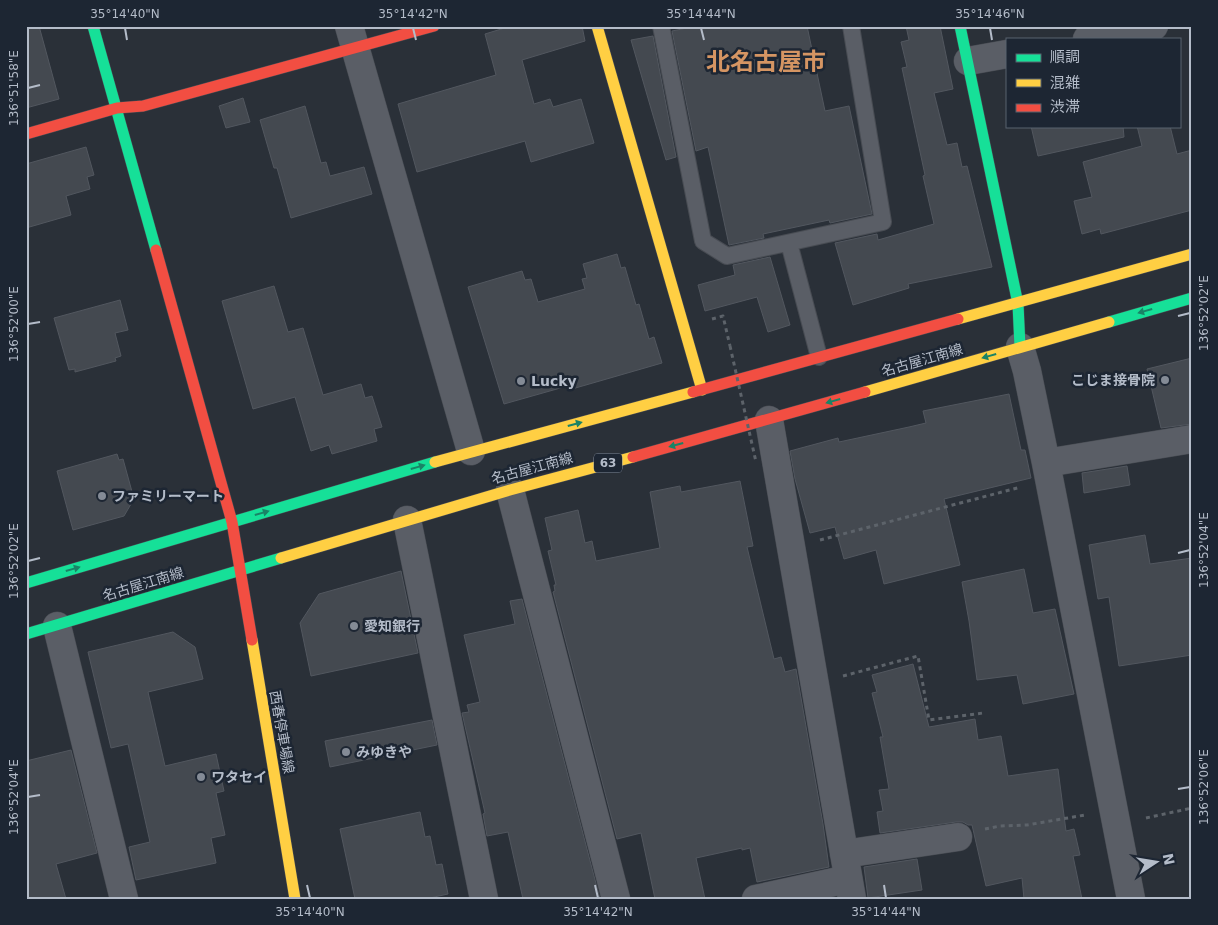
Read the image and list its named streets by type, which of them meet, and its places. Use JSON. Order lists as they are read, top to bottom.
{
  "streets": {
    "main road": ["名古屋江南線", "63", "西春停車場線"]
  },
  "crossings": [
    ["名古屋江南線", "西春停車場線"]
  ],
  "districts": ["北名古屋市"],
  "places": [
    "こじま接骨院",
    "Lucky",
    "ファミリーマート",
    "愛知銀行",
    "みゆきや",
    "ワタセイ"
  ],
  "legend": ["順調", "混雑", "渋滞"],
  "north": "right",
  "coordinates": [
    "35°14'40\"N",
    "35°14'42\"N",
    "35°14'44\"N",
    "35°14'46\"N",
    "136°51'58\"E",
    "136°52'02\"E",
    "136°52'00\"E",
    "136°52'04\"E",
    "136°52'06\"E"
  ]
}
